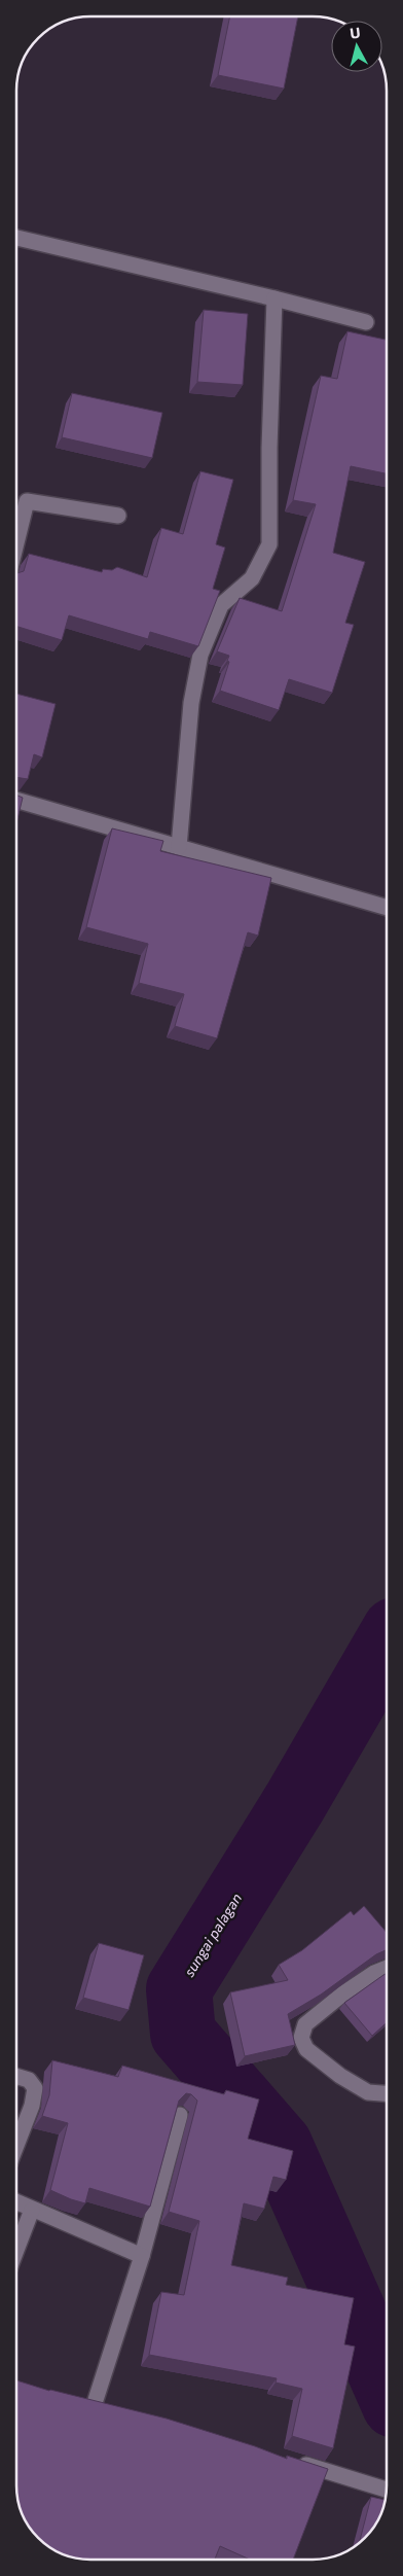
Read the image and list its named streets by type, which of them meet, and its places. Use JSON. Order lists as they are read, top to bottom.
{
  "water": ["sungai palagan"],
  "north": "top"
}
